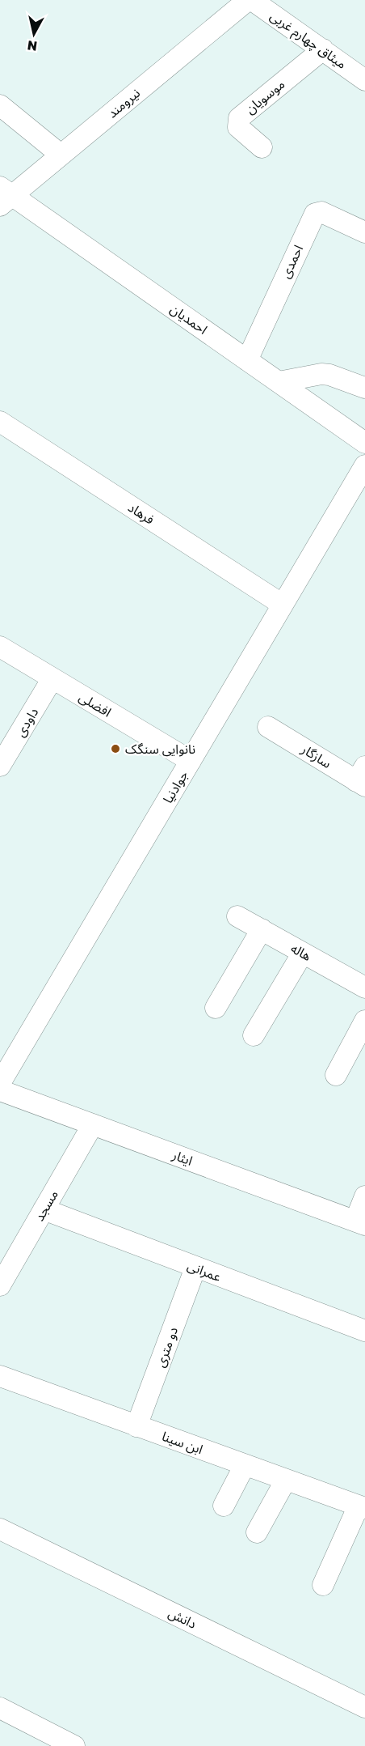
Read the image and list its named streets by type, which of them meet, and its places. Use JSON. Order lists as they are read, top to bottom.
{
  "streets": {
    "street": [
      "میثاق چهارم غربی",
      "موسویان",
      "نیرومند",
      "احمدی",
      "احمدیان",
      "فرهاد",
      "افضلی",
      "داودی",
      "سازگار",
      "جوادنیا",
      "هاله",
      "ایثار",
      "مسجد",
      "عمرانی",
      "دو متری",
      "ابن سینا",
      "دانش"
    ]
  },
  "crossings": [
    ["میثاق چهارم غربی", "موسویان"],
    ["نیرومند", "احمدیان"],
    ["احمدی", "احمدیان"],
    ["فرهاد", "جوادنیا"],
    ["افضلی", "داودی"],
    ["افضلی", "جوادنیا"],
    ["ایثار", "مسجد"],
    ["مسجد", "عمرانی"],
    ["عمرانی", "دو متری"],
    ["دو متری", "ابن سینا"]
  ],
  "places": ["نانوایی سنگک"],
  "north": "bottom"
}
